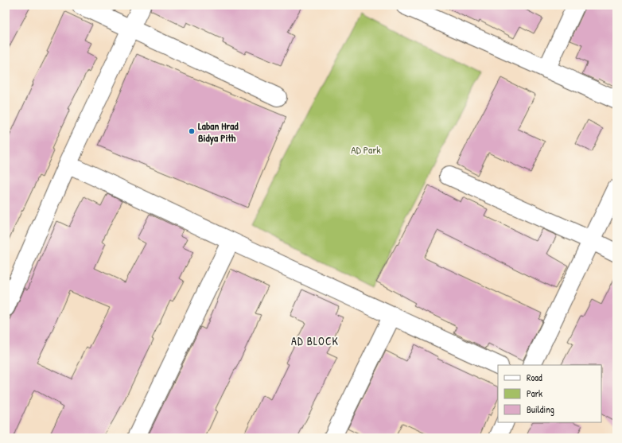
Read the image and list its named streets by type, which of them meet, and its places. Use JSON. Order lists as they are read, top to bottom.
{
  "districts": ["AD BLOCK"],
  "parks": ["AD Park"],
  "places": ["Laban Hrad Bidya Pith"],
  "legend": ["Road", "Park", "Building"]
}
